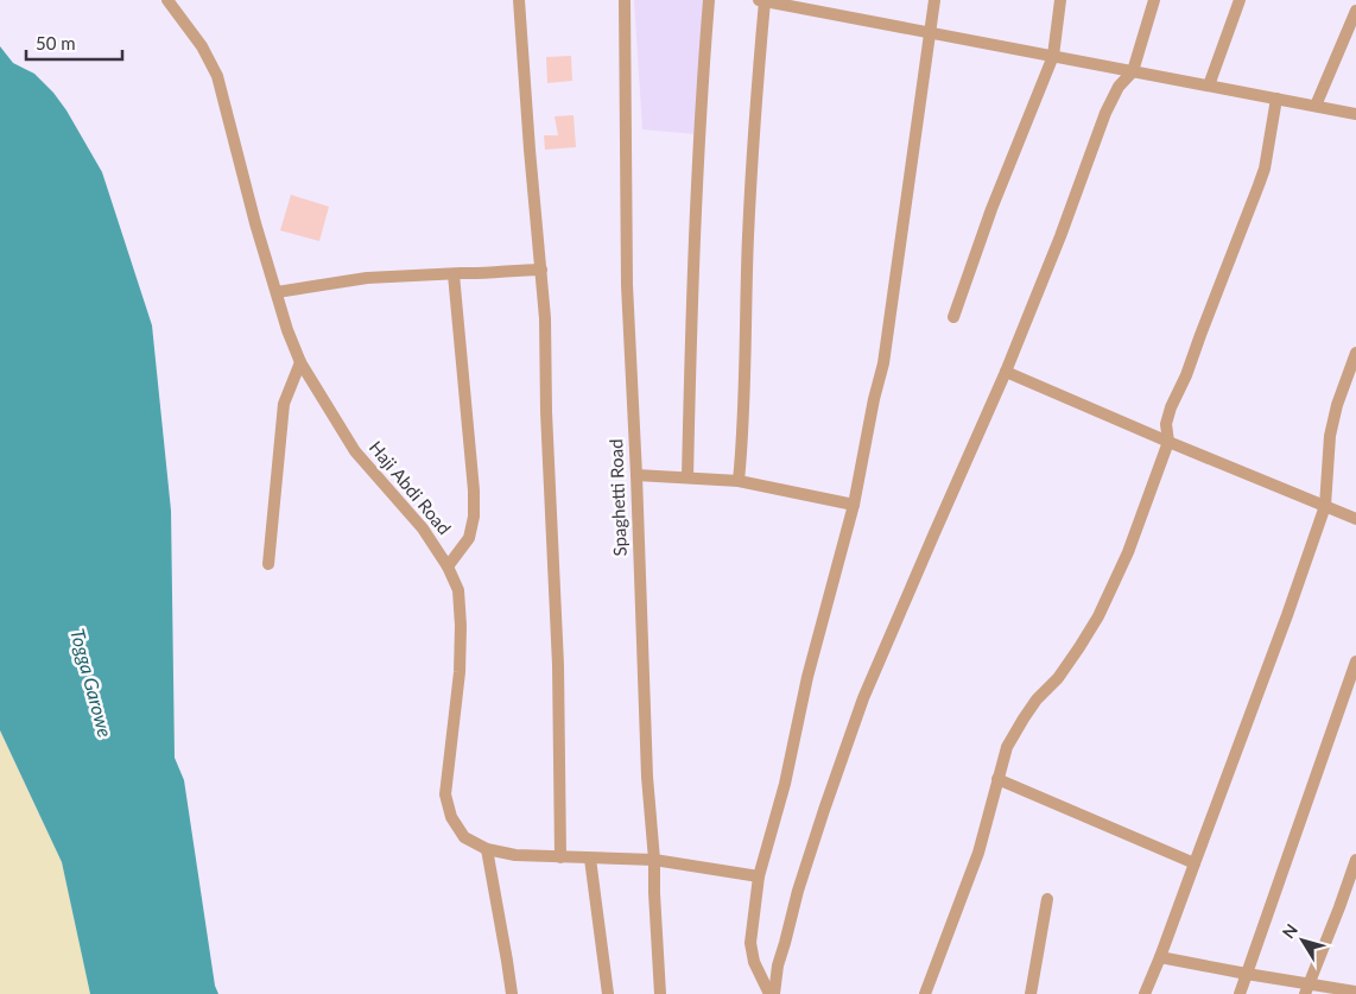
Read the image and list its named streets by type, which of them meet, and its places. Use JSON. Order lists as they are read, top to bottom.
{
  "streets": {
    "street": ["Haji Abdi Road", "Spaghetti Road"]
  },
  "crossings": [
    ["Haji Abdi Road", "Spaghetti Road"]
  ],
  "water": ["Togga Garowe"],
  "scale_bar": "50 m",
  "north": "top left"
}
